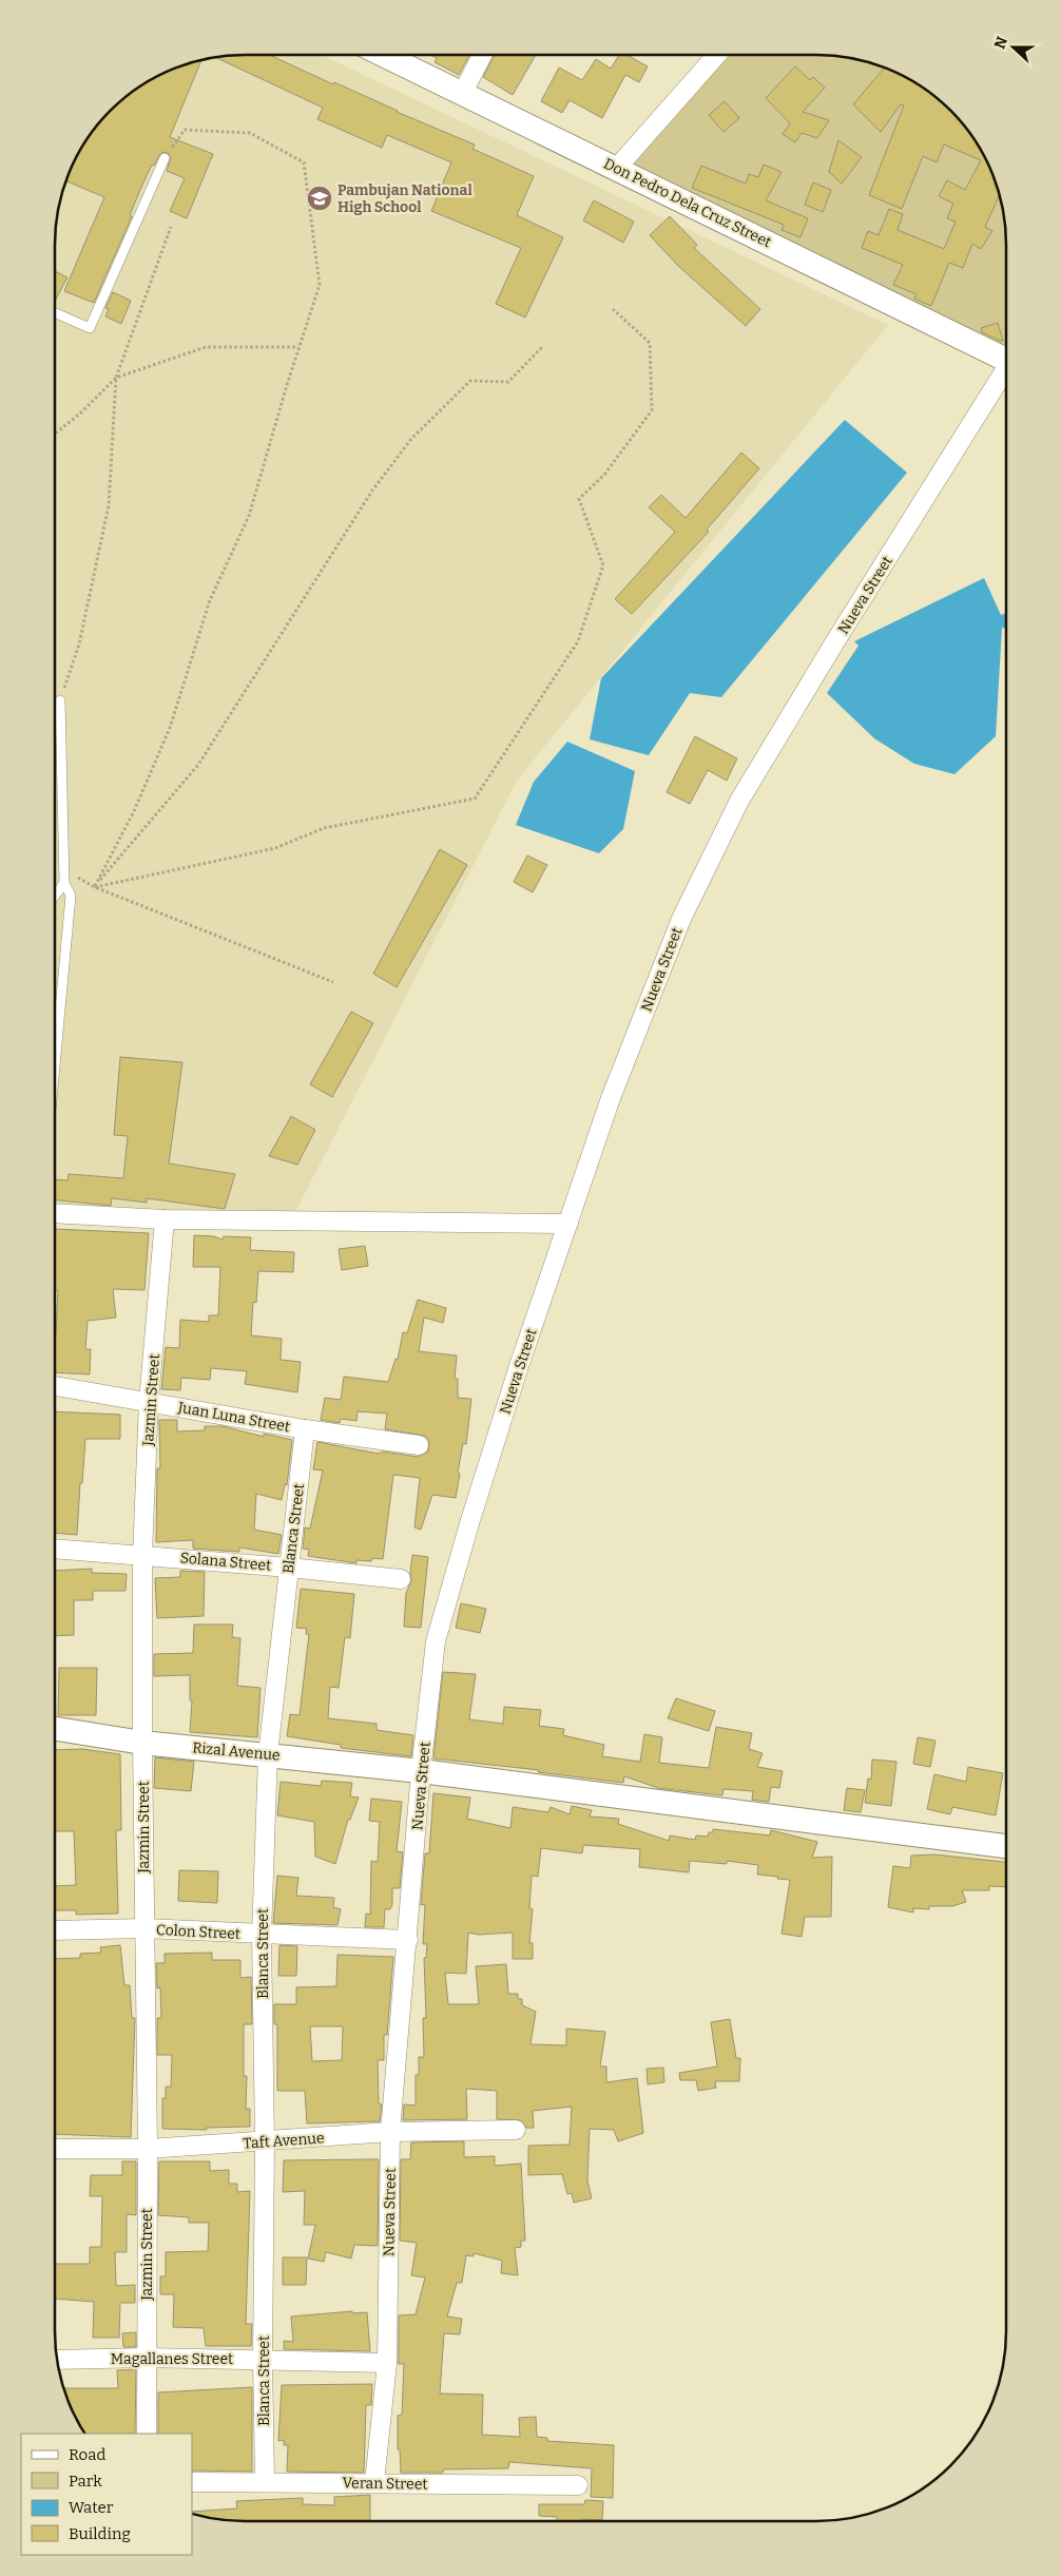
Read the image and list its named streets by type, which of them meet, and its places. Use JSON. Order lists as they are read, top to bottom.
{
  "streets": {
    "street": [
      "Don Pedro Dela Cruz Street",
      "Nueva Street",
      "Jazmin Street",
      "Juan Luna Street",
      "Blanca Street",
      "Solana Street",
      "Rizal Avenue",
      "Colon Street",
      "Taft Avenue",
      "Magallanes Street",
      "Veran Street"
    ]
  },
  "crossings": [
    ["Nueva Street", "Rizal Avenue"],
    ["Nueva Street", "Colon Street"],
    ["Nueva Street", "Taft Avenue"],
    ["Nueva Street", "Magallanes Street"],
    ["Nueva Street", "Veran Street"],
    ["Jazmin Street", "Juan Luna Street"],
    ["Jazmin Street", "Solana Street"],
    ["Jazmin Street", "Rizal Avenue"],
    ["Jazmin Street", "Colon Street"],
    ["Jazmin Street", "Taft Avenue"],
    ["Jazmin Street", "Magallanes Street"],
    ["Juan Luna Street", "Blanca Street"],
    ["Blanca Street", "Solana Street"],
    ["Blanca Street", "Rizal Avenue"],
    ["Blanca Street", "Colon Street"],
    ["Blanca Street", "Taft Avenue"],
    ["Blanca Street", "Magallanes Street"],
    ["Blanca Street", "Veran Street"]
  ],
  "places": {
    "school or university": ["Pambujan National High School"]
  },
  "legend": [
    "Road",
    "Park",
    "Water",
    "Building"
  ],
  "north": "left"
}
